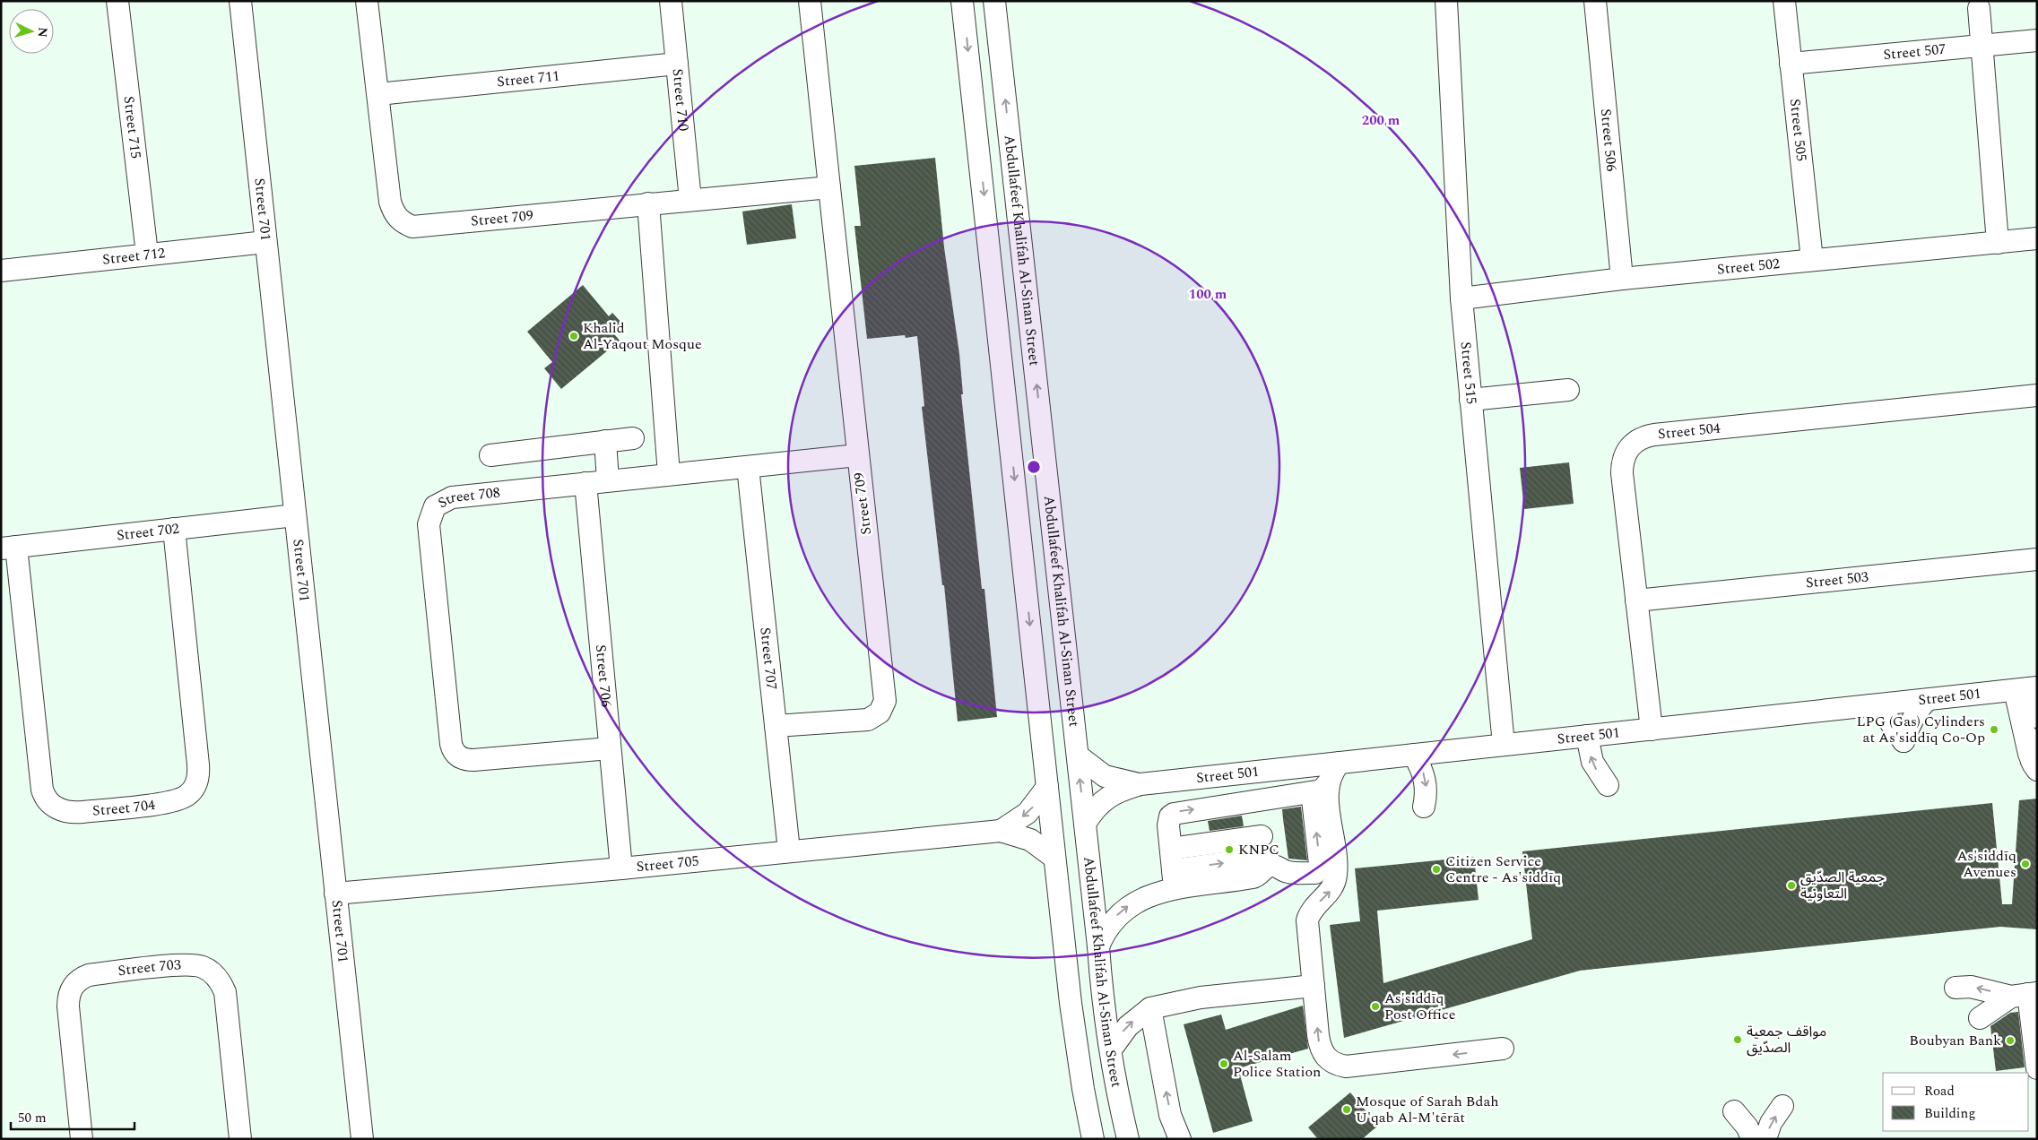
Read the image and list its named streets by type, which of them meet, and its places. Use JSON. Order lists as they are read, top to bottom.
{
  "streets": {
    "street": [
      "Street 507",
      "Street 711",
      "Street 710",
      "Street 715",
      "Street 505",
      "Street 506",
      "Street 701",
      "Street 709",
      "Abdullafeef Khalifah Al-Sinan Street",
      "Street 712",
      "Street 502",
      "Street 515",
      "Street 504",
      "Street 708",
      "Street 702",
      "Street 503",
      "Street 707",
      "Street 706",
      "Street 501",
      "Street 704",
      "Street 705",
      "Street 703"
    ]
  },
  "crossings": [
    ["Street 507", "Street 505"],
    ["Street 711", "Street 710"],
    ["Street 711", "Street 709"],
    ["Street 710", "Street 709"],
    ["Street 715", "Street 712"],
    ["Street 505", "Street 502"],
    ["Street 506", "Street 502"],
    ["Street 701", "Street 712"],
    ["Street 701", "Street 702"],
    ["Street 701", "Street 705"],
    ["Street 709", "Street 708"],
    ["Street 709", "Street 707"],
    ["Abdullafeef Khalifah Al-Sinan Street", "Street 501"],
    ["Street 502", "Street 515"],
    ["Street 515", "Street 501"],
    ["Street 504", "Street 503"],
    ["Street 504", "Street 501"],
    ["Street 708", "Street 707"],
    ["Street 708", "Street 706"],
    ["Street 702", "Street 704"],
    ["Street 707", "Street 705"],
    ["Street 706", "Street 705"]
  ],
  "places": [
    "Khalid Al-Yaqout Mosque",
    "LPG (Gas) Cylinders at As'siddīq Co-Op",
    "KNPC",
    "As'siddīq Avenues",
    "Citizen Service Centre - As'siddīq",
    "جمعية الصدّيق التعاونية",
    "As'siddīq Post Office",
    "مواقف جمعية الصدّيق",
    "Boubyan Bank",
    "Al-Salam Police Station",
    "Mosque of Sarah Bdah U'qab Al-M'tērāt"
  ],
  "legend": ["Road", "Building"],
  "scale_bar": "50 m",
  "north": "right",
  "rings": ["200 m", "100 m"]
}
